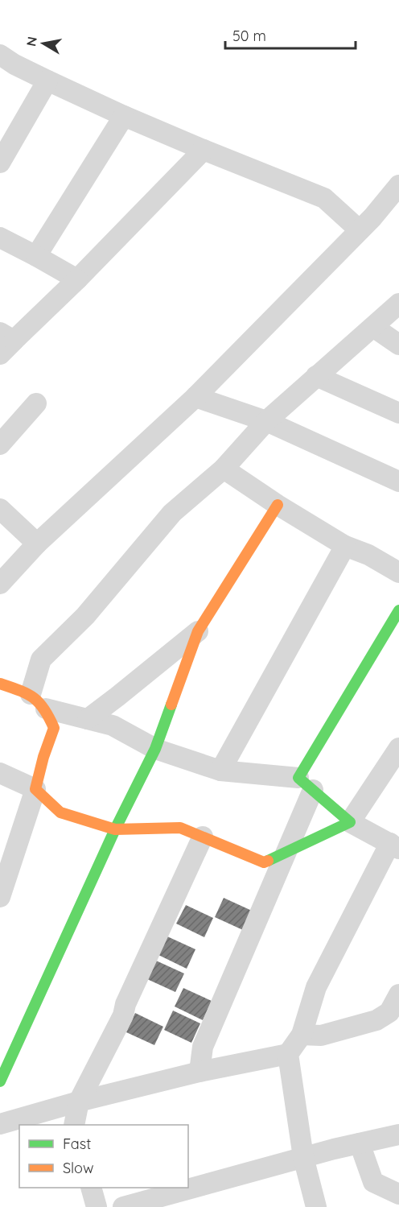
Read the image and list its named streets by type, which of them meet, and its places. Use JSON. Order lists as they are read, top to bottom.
{
  "legend": ["Fast", "Slow"],
  "scale_bar": "50 m",
  "north": "left"
}
